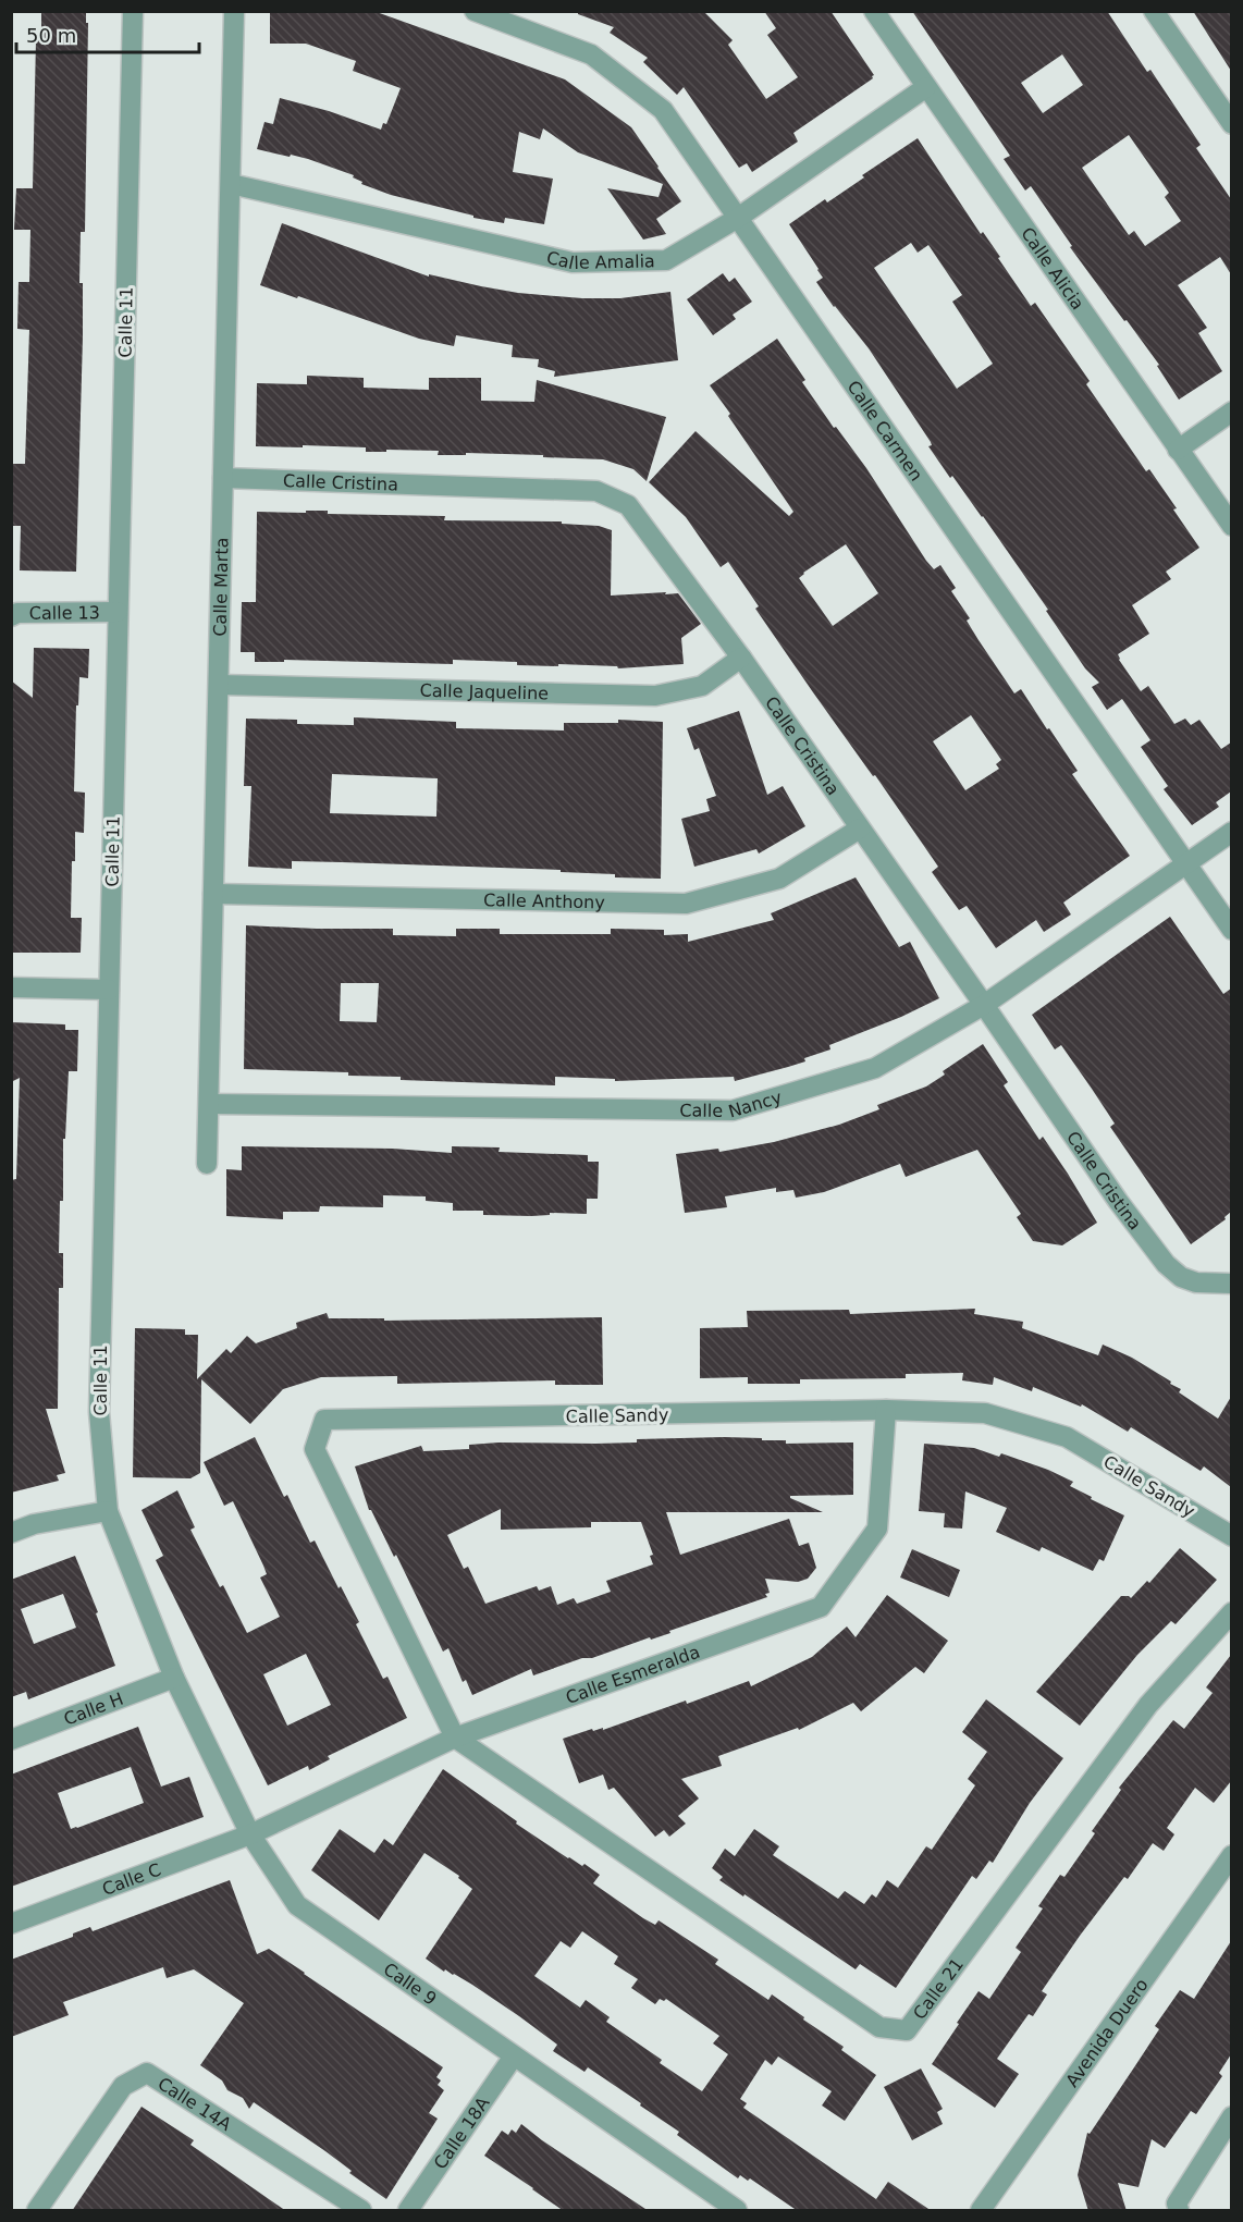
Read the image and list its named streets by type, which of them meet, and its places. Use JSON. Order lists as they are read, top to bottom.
{
  "streets": {
    "street": [
      "Calle Amalia",
      "Calle Alicia",
      "Calle 11",
      "Calle Carmen",
      "Calle Cristina",
      "Calle Marta",
      "Calle 13",
      "Calle Jaqueline",
      "Calle Anthony",
      "Calle Nancy",
      "Calle Sandy",
      "Calle Esmeralda",
      "Calle H",
      "Calle C",
      "Calle 9",
      "Calle 21",
      "Avenida Duero",
      "Calle 14A",
      "Calle 18A"
    ]
  },
  "crossings": [
    ["Calle Amalia", "Calle Alicia"],
    ["Calle Amalia", "Calle Carmen"],
    ["Calle Amalia", "Calle Marta"],
    ["Calle 11", "Calle 13"],
    ["Calle 11", "Calle H"],
    ["Calle 11", "Calle 9"],
    ["Calle Carmen", "Calle Nancy"],
    ["Calle Cristina", "Calle Marta"],
    ["Calle Cristina", "Calle Jaqueline"],
    ["Calle Cristina", "Calle Anthony"],
    ["Calle Cristina", "Calle Nancy"],
    ["Calle Marta", "Calle Jaqueline"],
    ["Calle Marta", "Calle Anthony"],
    ["Calle Marta", "Calle Nancy"],
    ["Calle Sandy", "Calle Esmeralda"],
    ["Calle Sandy", "Calle 21"],
    ["Calle Esmeralda", "Calle C"],
    ["Calle Esmeralda", "Calle 9"],
    ["Calle Esmeralda", "Calle 21"],
    ["Calle H", "Calle 9"],
    ["Calle C", "Calle 9"],
    ["Calle 9", "Calle 18A"]
  ],
  "scale_bar": "50 m"
}
